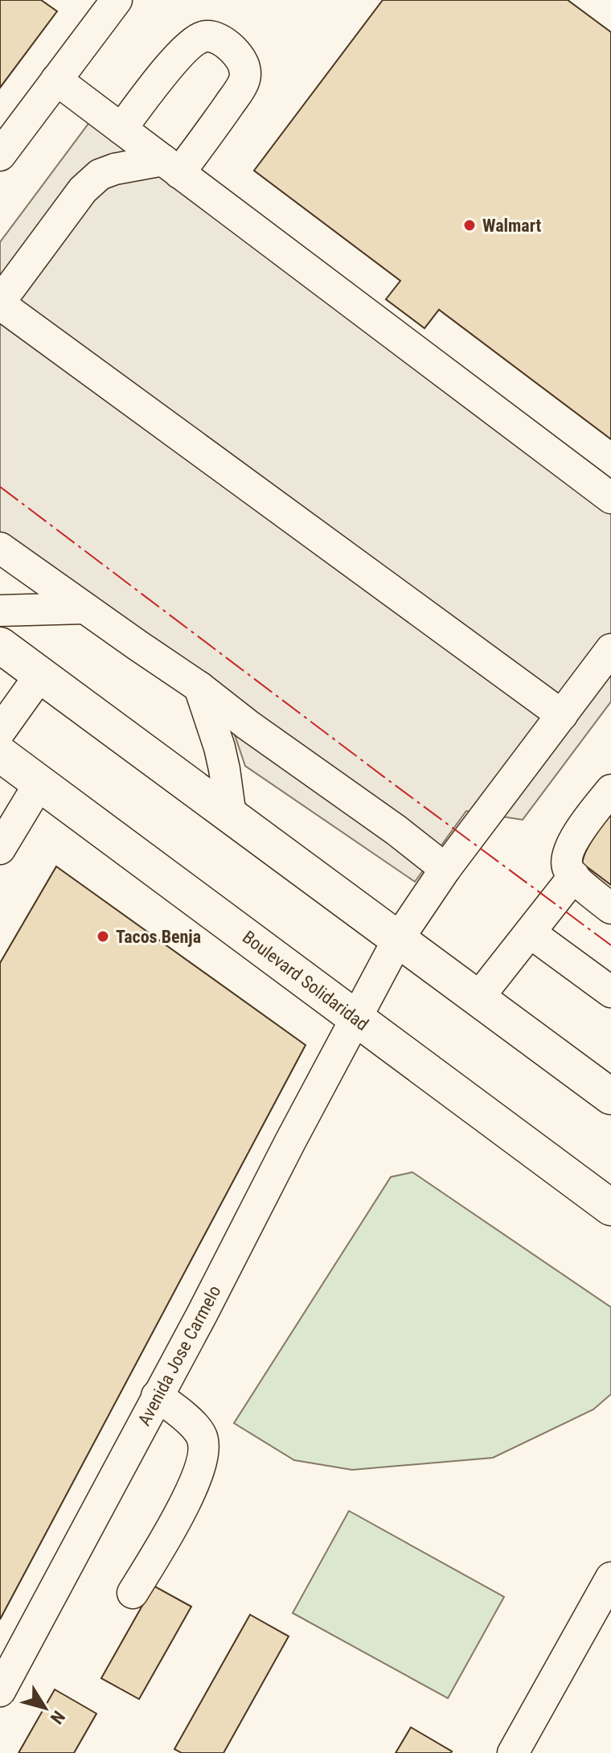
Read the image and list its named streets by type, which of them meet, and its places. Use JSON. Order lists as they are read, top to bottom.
{
  "streets": {
    "main road": ["Boulevard Solidaridad"],
    "street": ["Avenida Jose Carmelo"]
  },
  "crossings": [
    ["Boulevard Solidaridad", "Avenida Jose Carmelo"]
  ],
  "places": ["Walmart", "Tacos Benja"],
  "north": "bottom right"
}
